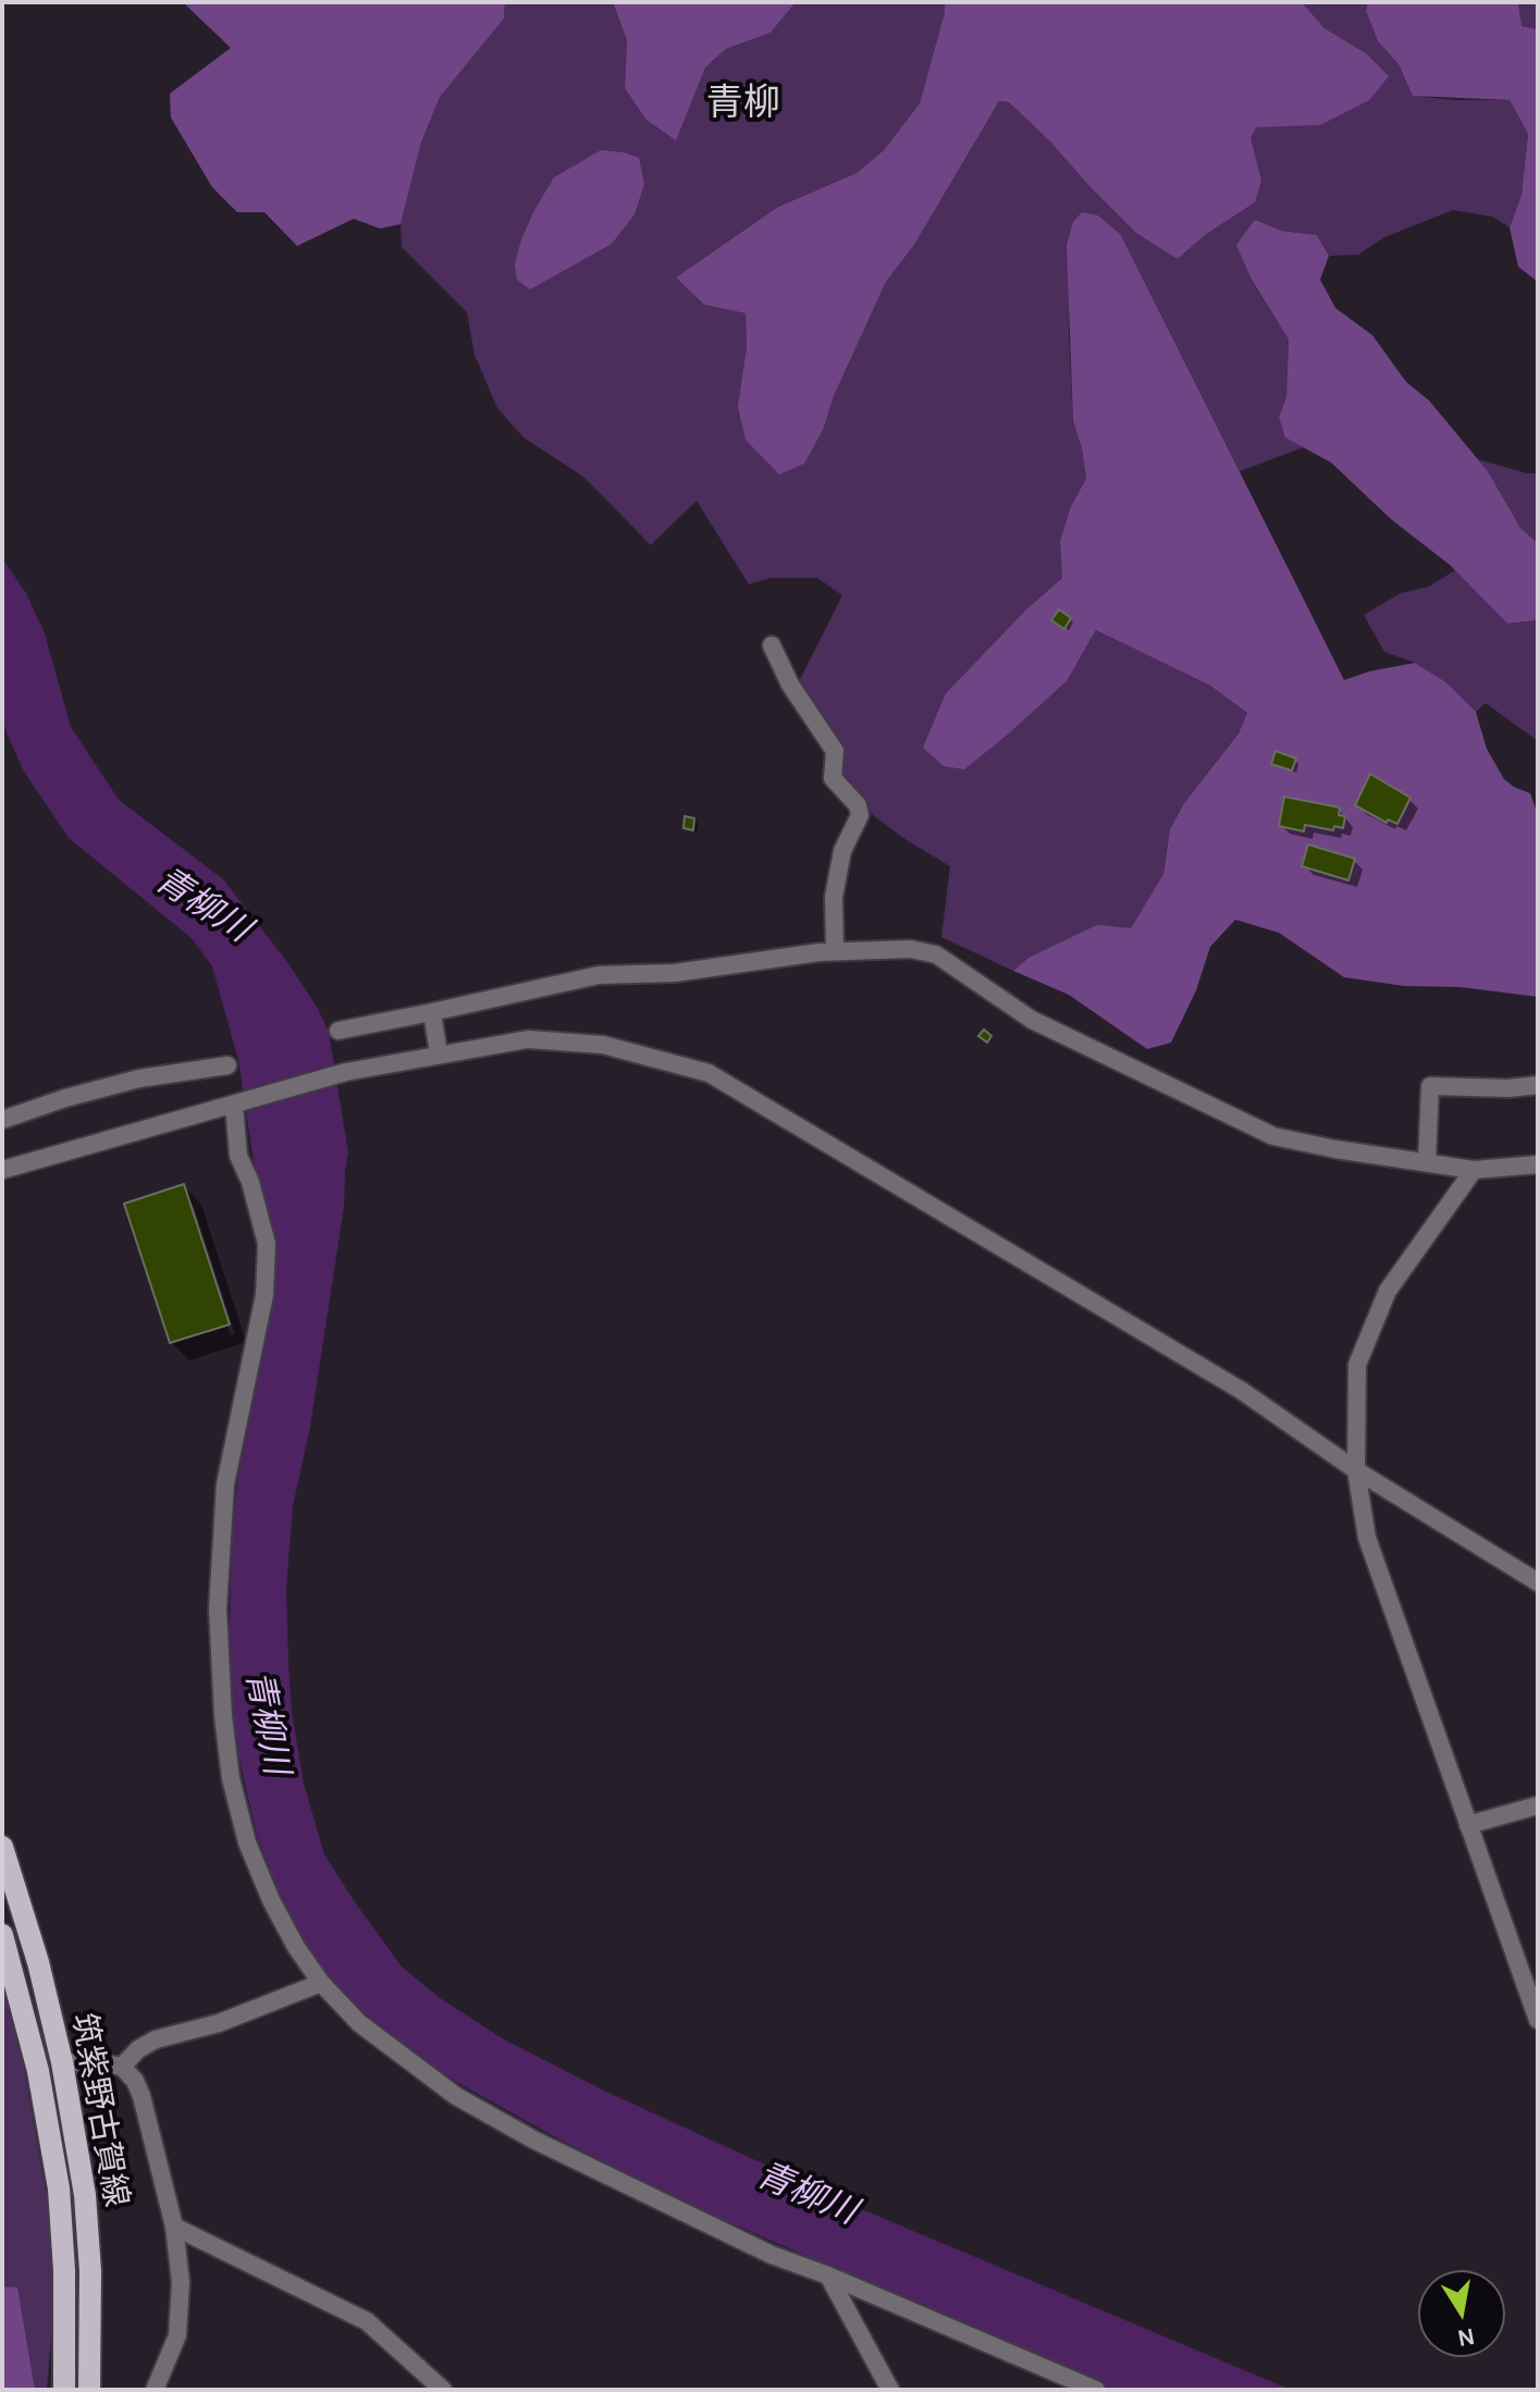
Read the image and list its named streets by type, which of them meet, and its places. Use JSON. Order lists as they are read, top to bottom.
{
  "streets": {
    "main road": ["筑紫野古賀線"]
  },
  "districts": ["青柳"],
  "water": ["青柳川"],
  "north": "bottom"
}
